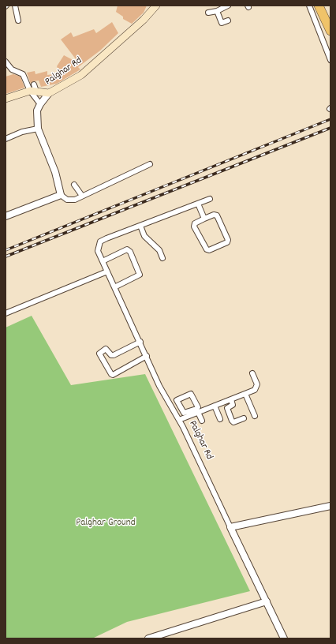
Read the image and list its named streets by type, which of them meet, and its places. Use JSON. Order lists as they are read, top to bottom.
{
  "streets": {
    "main road": ["Palghar Rd"]
  },
  "parks": ["Palghar Ground"]
}
